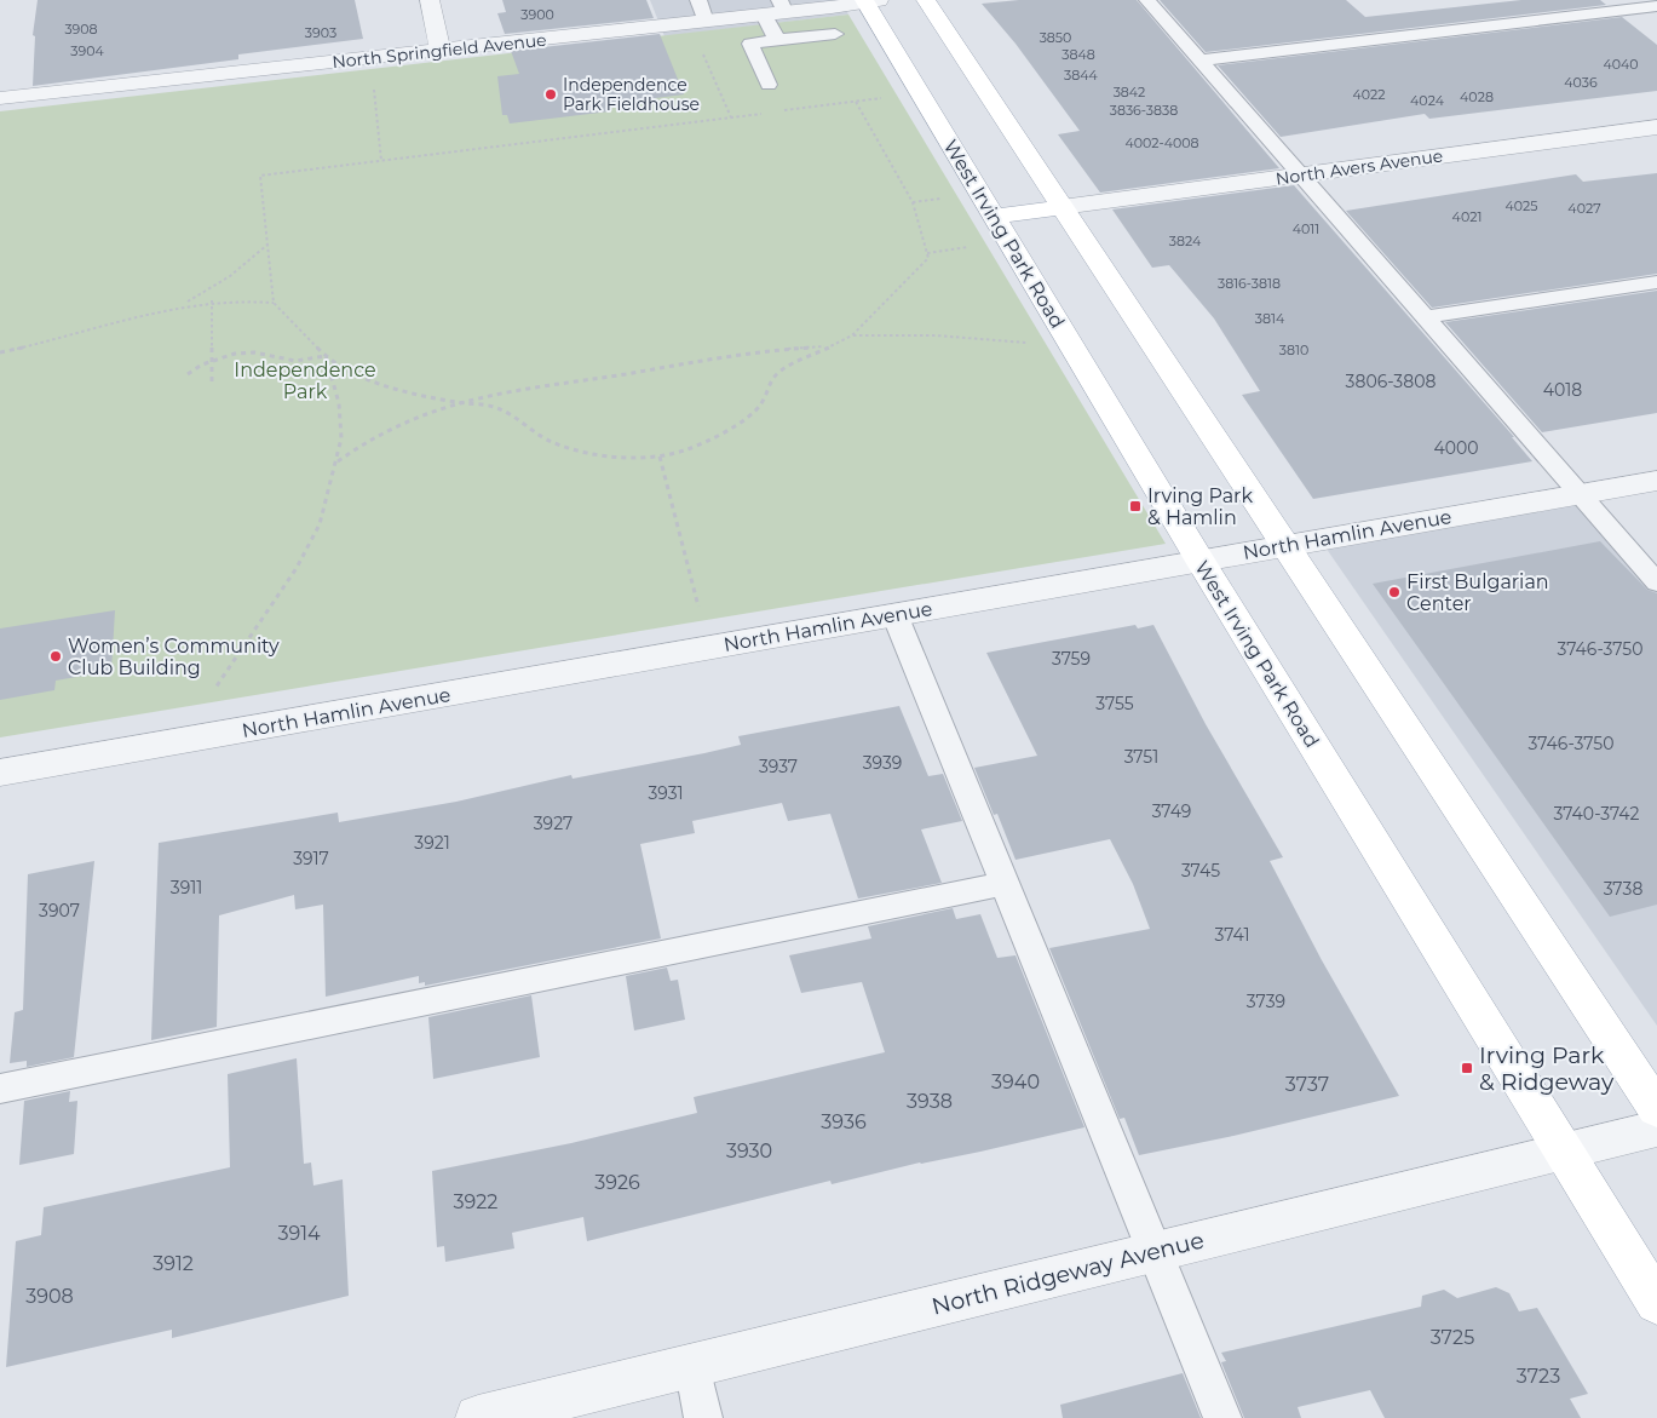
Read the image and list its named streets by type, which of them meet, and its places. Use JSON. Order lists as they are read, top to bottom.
{
  "streets": {
    "main road": ["West Irving Park Road"],
    "street": [
      "North Springfield Avenue",
      "North Avers Avenue",
      "North Hamlin Avenue",
      "North Ridgeway Avenue"
    ]
  },
  "crossings": [
    ["North Springfield Avenue", "West Irving Park Road"],
    ["West Irving Park Road", "North Hamlin Avenue"],
    ["West Irving Park Road", "North Ridgeway Avenue"]
  ],
  "parks": ["Independence Park"],
  "places": {
    "other": ["Independence Park Fieldhouse", "First Bulgarian Center", "Women’s Community Club Building"],
    "transit": ["Irving Park & Hamlin", "Irving Park & Ridgeway"]
  },
  "house_numbers": [
    "3900",
    "3908",
    "3903",
    "3850",
    "3904",
    "3848",
    "4040",
    "3844",
    "4036",
    "3842",
    "4022",
    "4028",
    "4024",
    "3836-3838",
    "4002-4008",
    "4025",
    "4027",
    "4021",
    "4011",
    "3824",
    "3816-3818",
    "3814",
    "3810",
    "3806-3808",
    "4018",
    "4000",
    "3746-3750",
    "3759",
    "3755",
    "3746-3750",
    "3751",
    "3939",
    "3937",
    "3931",
    "3749",
    "3740-3742",
    "3927",
    "3921",
    "3917",
    "3745",
    "3911",
    "3738",
    "3907",
    "3741",
    "3739",
    "3940",
    "3737",
    "3938",
    "3936",
    "3930",
    "3926",
    "3922",
    "3914",
    "3912",
    "3908",
    "3725",
    "3723"
  ]
}
